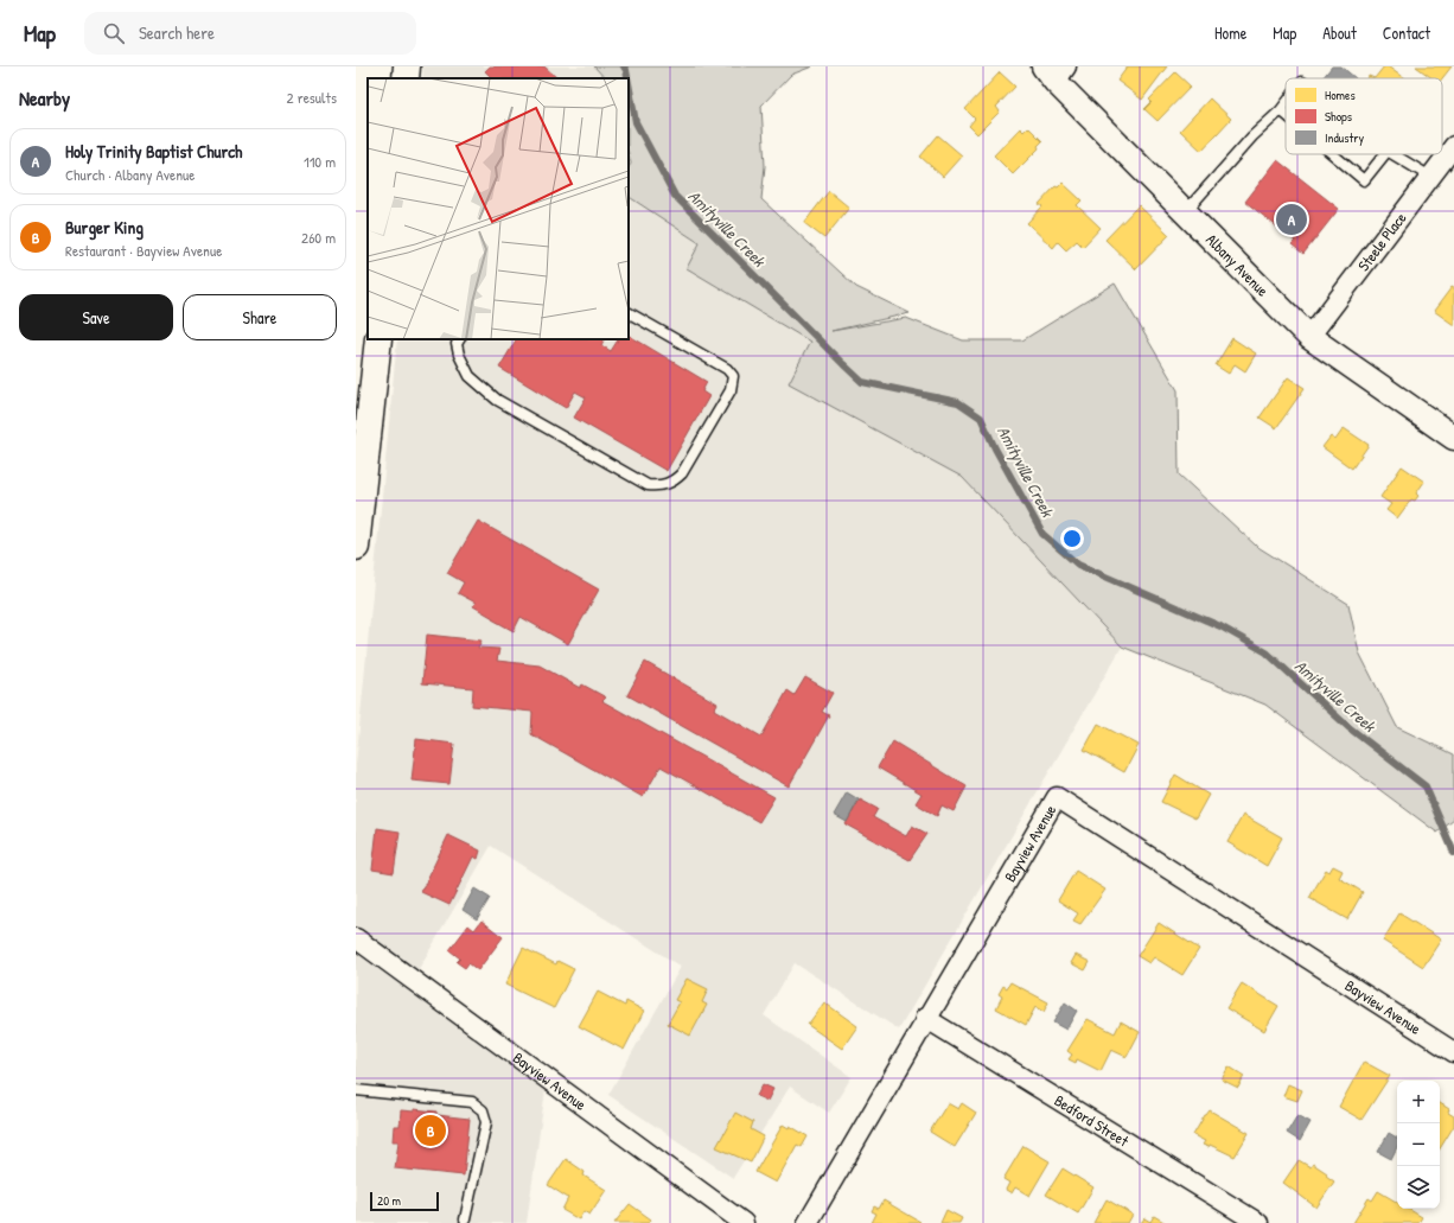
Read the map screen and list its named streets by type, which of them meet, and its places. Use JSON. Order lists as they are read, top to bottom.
{
  "streets": {
    "street": [
      "Steele Place",
      "Albany Avenue",
      "Bayview Avenue",
      "Bedford Street"
    ]
  },
  "crossings": [
    ["Steele Place", "Albany Avenue"],
    ["Bayview Avenue", "Bedford Street"]
  ],
  "water": ["Amityville Creek"],
  "legend": ["Homes", "Shops", "Industry"],
  "scale_bar": "20 m",
  "page": {
    "header": "Map",
    "search": "Search here",
    "nav": [
      "Home",
      "Map",
      "About",
      "Contact"
    ],
    "heading": ["Nearby", "2 results"],
    "list": [
      {
        "mark": "A",
        "name": "Holy Trinity Baptist Church",
        "note": "Church · Albany Avenue",
        "value": "110 m"
      },
      {
        "mark": "B",
        "name": "Burger King",
        "note": "Restaurant · Bayview Avenue",
        "value": "260 m"
      }
    ],
    "pins": ["A", "B"],
    "buttons": ["Save", "Share"],
    "map_buttons": ["+", "−"],
    "scale": "20 m"
  }
}
